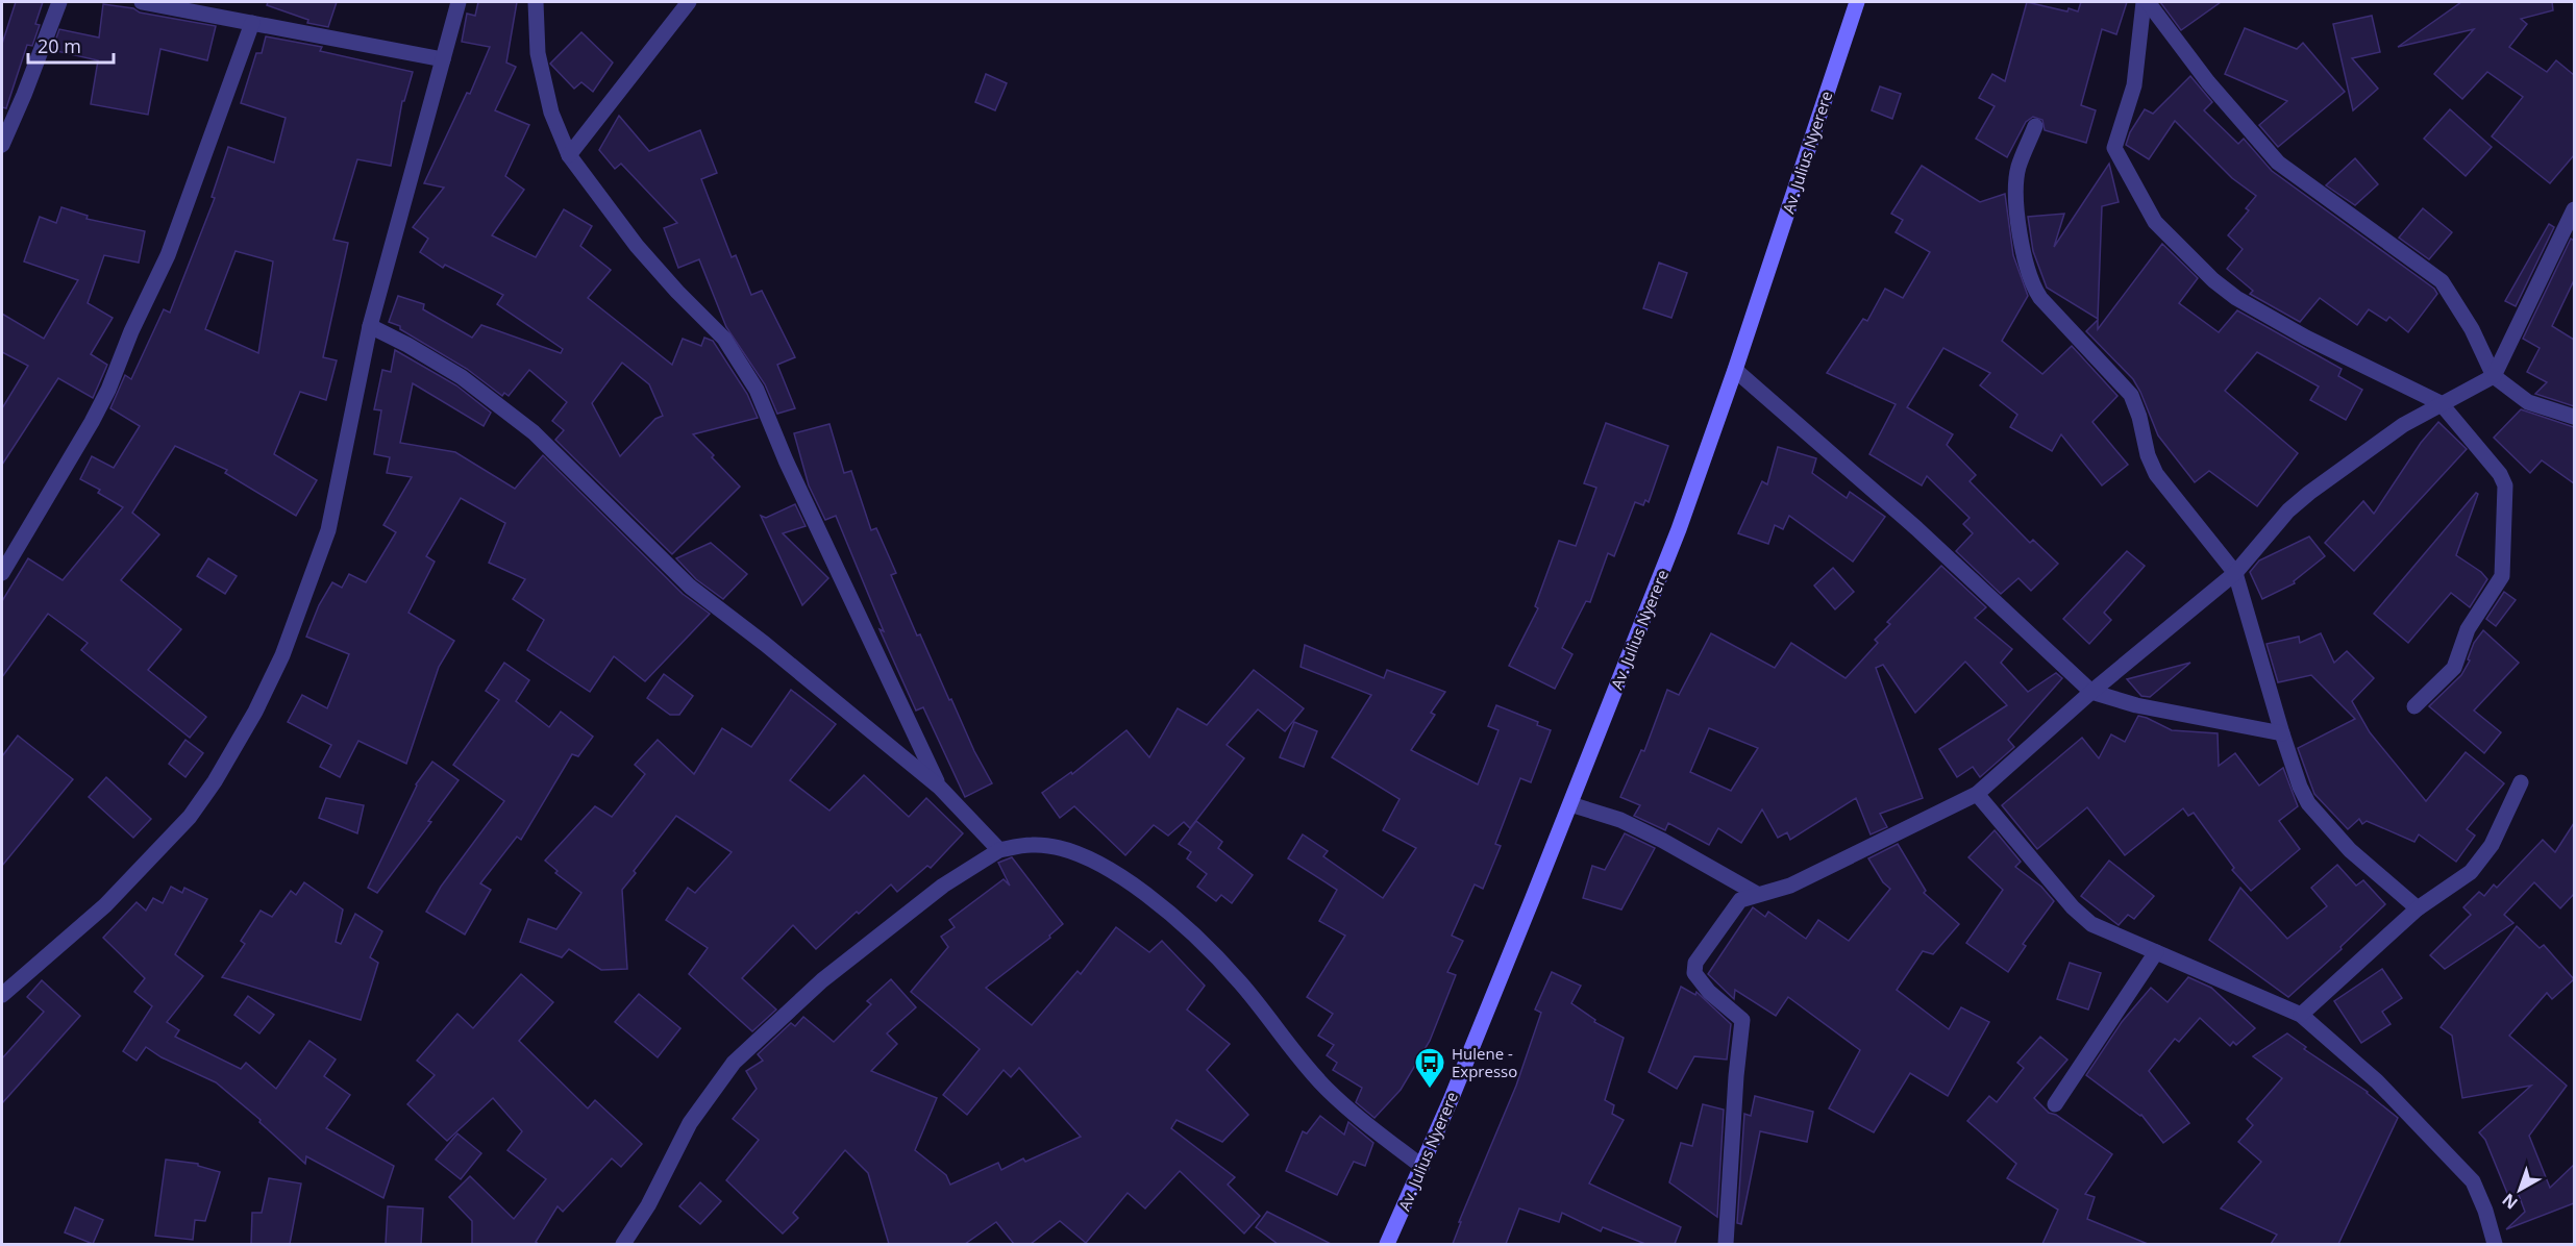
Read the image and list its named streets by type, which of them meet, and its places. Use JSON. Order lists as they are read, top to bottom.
{
  "streets": {
    "main road": ["Av. Julius Nyerere"]
  },
  "places": {
    "bus stop": ["Hulene - Expresso"]
  },
  "scale_bar": "20 m",
  "north": "bottom left"
}
